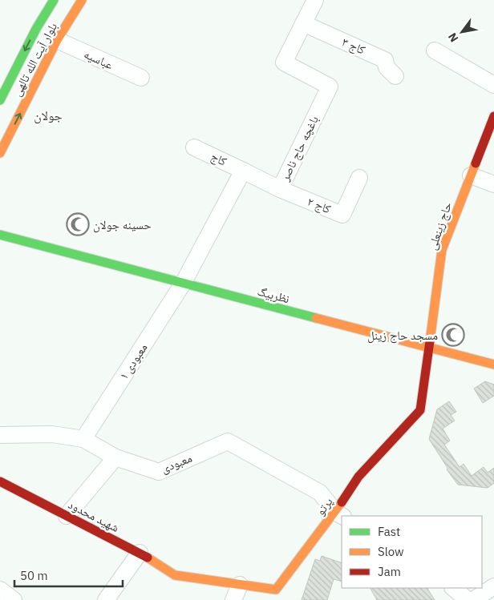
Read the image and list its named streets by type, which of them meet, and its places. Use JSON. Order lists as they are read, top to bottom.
{
  "streets": {
    "street": [
      "کاج ۳",
      "بلوار آیت الله تالهی",
      "عباسیه",
      "باغچه حاج ناصر",
      "کاج",
      "کاج ۲",
      "حاج زینعلی",
      "نظربیگ",
      "معبودی ۱",
      "معبودی",
      "پرتو",
      "شهید محدود"
    ]
  },
  "crossings": [
    ["کاج ۳", "باغچه حاج ناصر"],
    ["بلوار آیت الله تالهی", "عباسیه"],
    ["باغچه حاج ناصر", "کاج"],
    ["باغچه حاج ناصر", "کاج ۲"],
    ["حاج زینعلی", "نظربیگ"],
    ["حاج زینعلی", "پرتو"],
    ["نظربیگ", "معبودی ۱"],
    ["نظربیگ", "پرتو"],
    ["معبودی ۱", "معبودی"],
    ["معبودی", "پرتو"],
    ["پرتو", "شهید محدود"]
  ],
  "districts": ["جولان"],
  "places": {
    "mosque": ["حسینه جولان", "مسجد حاج زینل"]
  },
  "legend": ["Fast", "Slow", "Jam"],
  "scale_bar": "50 m",
  "north": "bottom left"
}
